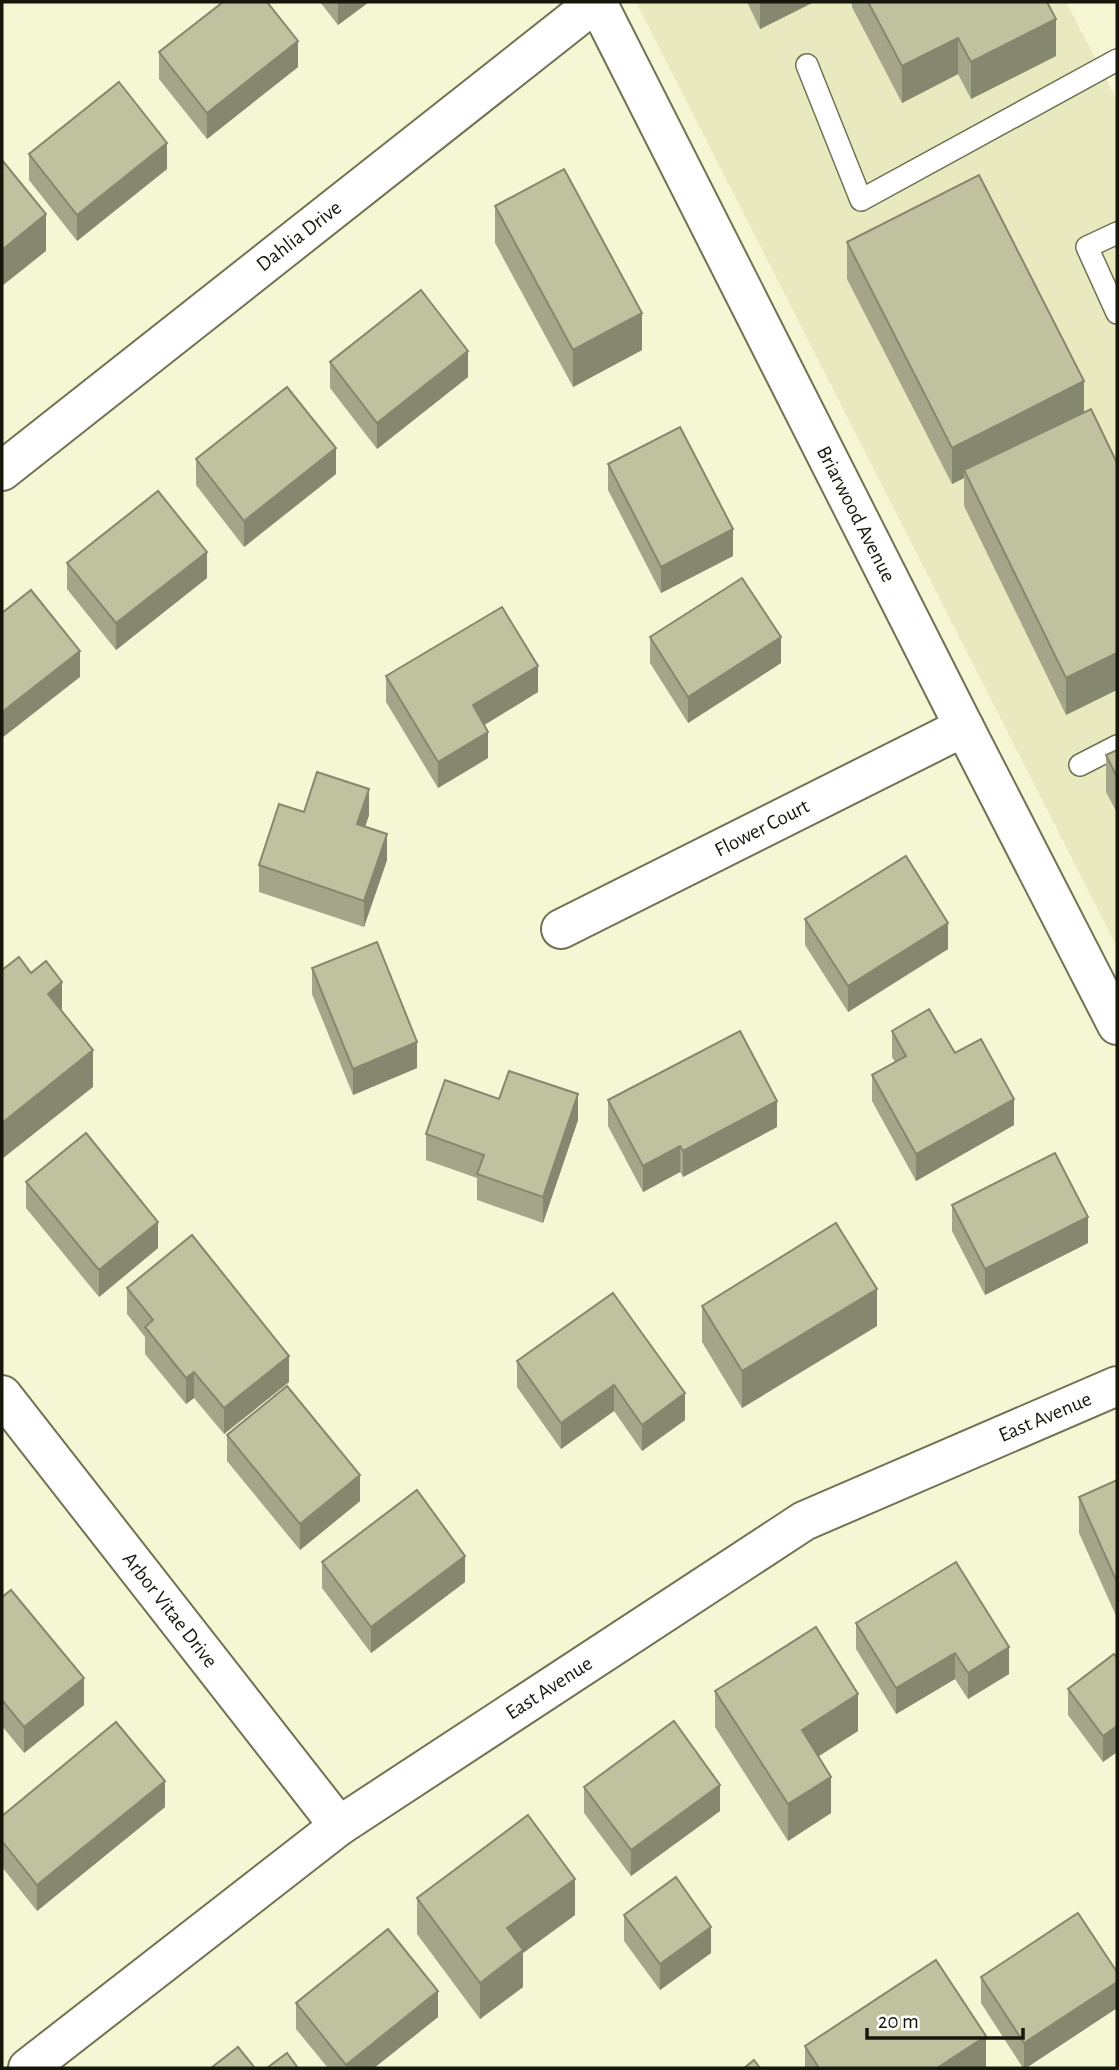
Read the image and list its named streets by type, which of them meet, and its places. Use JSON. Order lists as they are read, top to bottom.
{
  "streets": {
    "street": [
      "Dahlia Drive",
      "Briarwood Avenue",
      "Flower Court",
      "East Avenue",
      "Arbor Vitae Drive"
    ]
  },
  "crossings": [
    ["Dahlia Drive", "Briarwood Avenue"],
    ["Briarwood Avenue", "Flower Court"],
    ["East Avenue", "Arbor Vitae Drive"]
  ],
  "scale_bar": "20 m"
}
